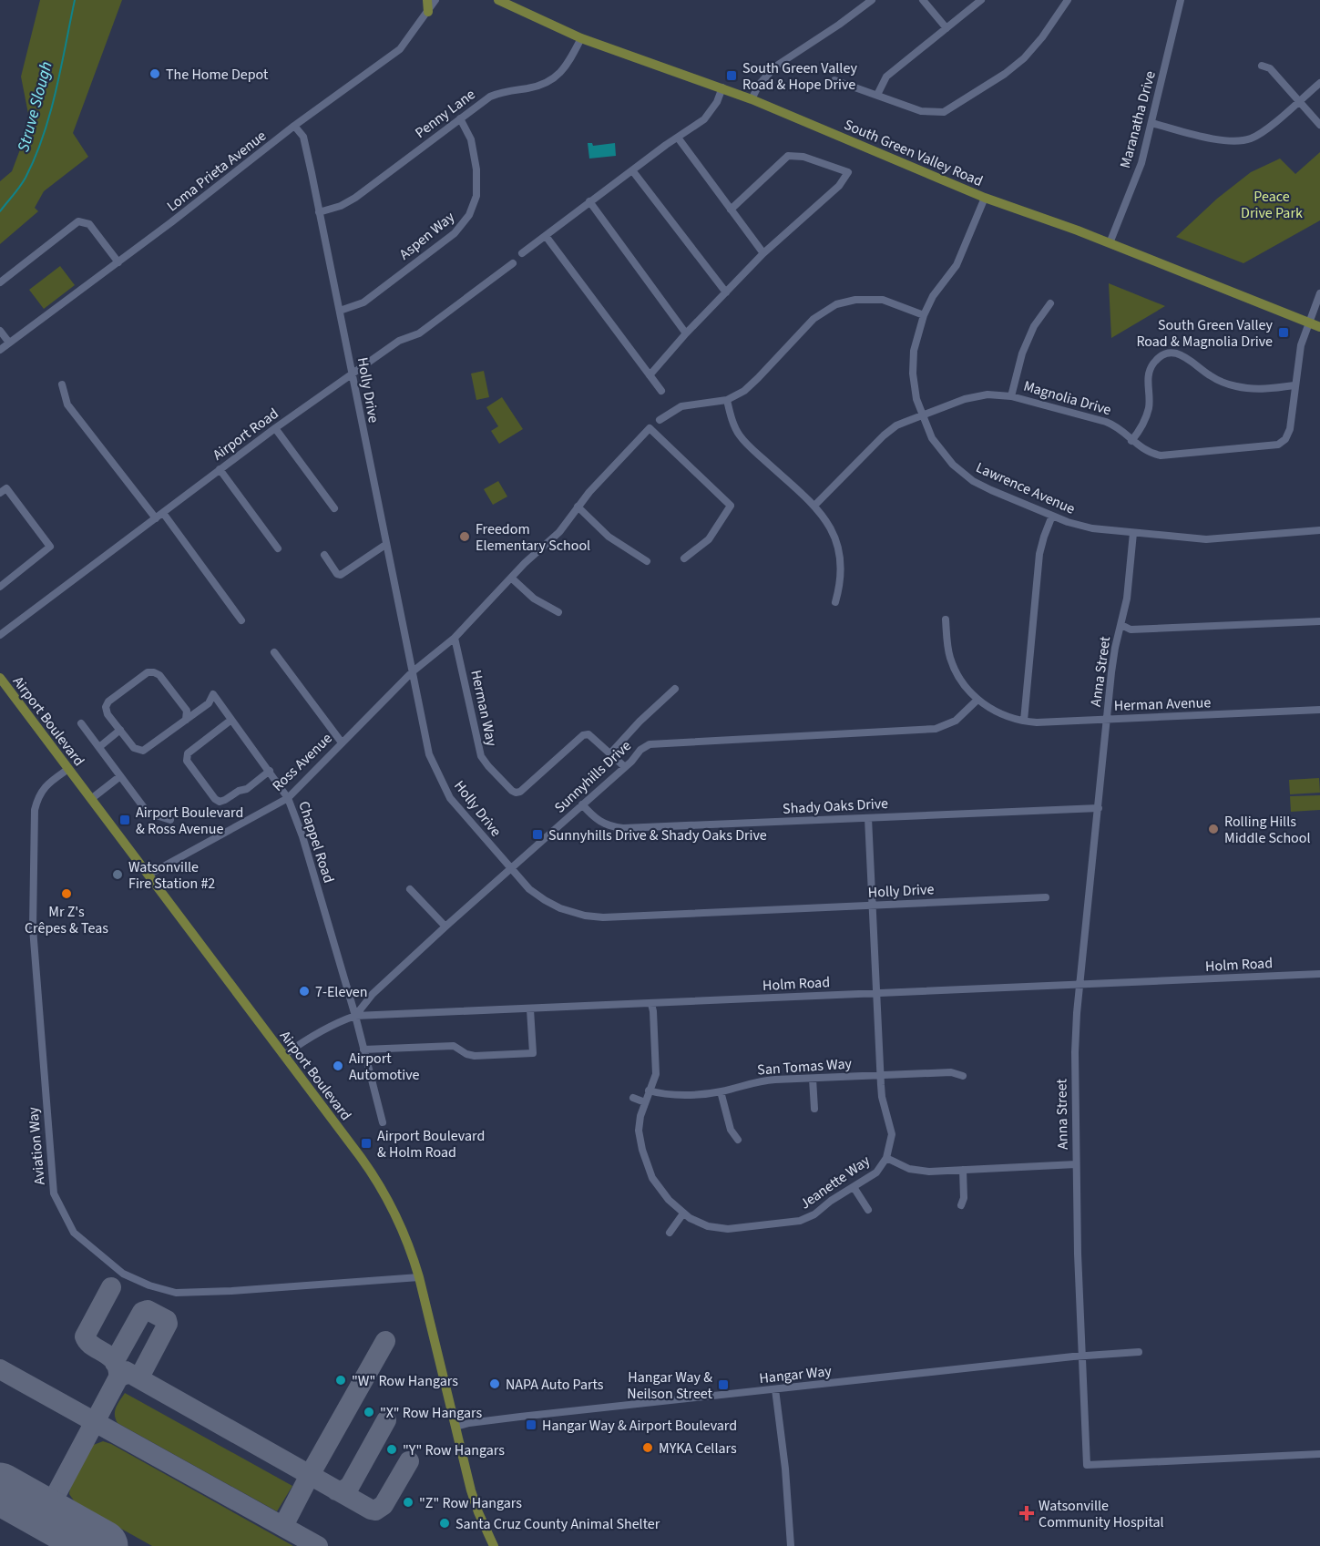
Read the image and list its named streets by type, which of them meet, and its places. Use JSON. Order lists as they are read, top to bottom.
{
  "streets": {
    "main road": ["South Green Valley Road", "Airport Boulevard"],
    "street": [
      "Penny Lane",
      "Maranatha Drive",
      "Loma Prieta Avenue",
      "Aspen Way",
      "Holly Drive",
      "Magnolia Drive",
      "Airport Road",
      "Lawrence Avenue",
      "Anna Street",
      "Herman Avenue",
      "Herman Way",
      "Ross Avenue",
      "Sunnyhills Drive",
      "Shady Oaks Drive",
      "Chappel Road",
      "Holm Road",
      "San Tomas Way",
      "Aviation Way",
      "Jeanette Way",
      "Hangar Way"
    ]
  },
  "crossings": [
    ["Penny Lane", "South Green Valley Road"],
    ["Penny Lane", "Aspen Way"],
    ["Penny Lane", "Holly Drive"],
    ["Maranatha Drive", "South Green Valley Road"],
    ["South Green Valley Road", "Magnolia Drive"],
    ["South Green Valley Road", "Lawrence Avenue"],
    ["Loma Prieta Avenue", "Holly Drive"],
    ["Aspen Way", "Holly Drive"],
    ["Holly Drive", "Airport Road"],
    ["Holly Drive", "Ross Avenue"],
    ["Holly Drive", "Sunnyhills Drive"],
    ["Holly Drive", "Jeanette Way"],
    ["Magnolia Drive", "Lawrence Avenue"],
    ["Lawrence Avenue", "Anna Street"],
    ["Anna Street", "Herman Avenue"],
    ["Anna Street", "Shady Oaks Drive"],
    ["Anna Street", "Holm Road"],
    ["Anna Street", "Hangar Way"],
    ["Herman Avenue", "Sunnyhills Drive"],
    ["Herman Way", "Ross Avenue"],
    ["Herman Way", "Sunnyhills Drive"],
    ["Airport Boulevard", "Ross Avenue"],
    ["Airport Boulevard", "Holm Road"],
    ["Airport Boulevard", "Aviation Way"],
    ["Airport Boulevard", "Hangar Way"],
    ["Ross Avenue", "Chappel Road"],
    ["Sunnyhills Drive", "Shady Oaks Drive"],
    ["Sunnyhills Drive", "Chappel Road"],
    ["Sunnyhills Drive", "Holm Road"],
    ["Shady Oaks Drive", "Jeanette Way"],
    ["Chappel Road", "Holm Road"],
    ["Holm Road", "Jeanette Way"],
    ["San Tomas Way", "Jeanette Way"]
  ],
  "water": ["Struve Slough"],
  "parks": ["Peace Drive Park"],
  "places": {
    "other": [
      "The Home Depot",
      "Freedom Elementary School",
      "Rolling Hills Middle School",
      "Watsonville Fire Station #2",
      "Mr Z's Crêpes & Teas",
      "7-Eleven",
      "Airport Automotive",
      "\"W\" Row Hangars",
      "NAPA Auto Parts",
      "\"X\" Row Hangars",
      "MYKA Cellars",
      "\"Y\" Row Hangars",
      "\"Z\" Row Hangars",
      "Santa Cruz County Animal Shelter"
    ],
    "transit": [
      "South Green Valley Road & Hope Drive",
      "South Green Valley Road & Magnolia Drive",
      "Airport Boulevard & Ross Avenue",
      "Sunnyhills Drive & Shady Oaks Drive",
      "Airport Boulevard & Holm Road",
      "Hangar Way & Neilson Street",
      "Hangar Way & Airport Boulevard"
    ],
    "health": ["Watsonville Community Hospital"]
  }
}
